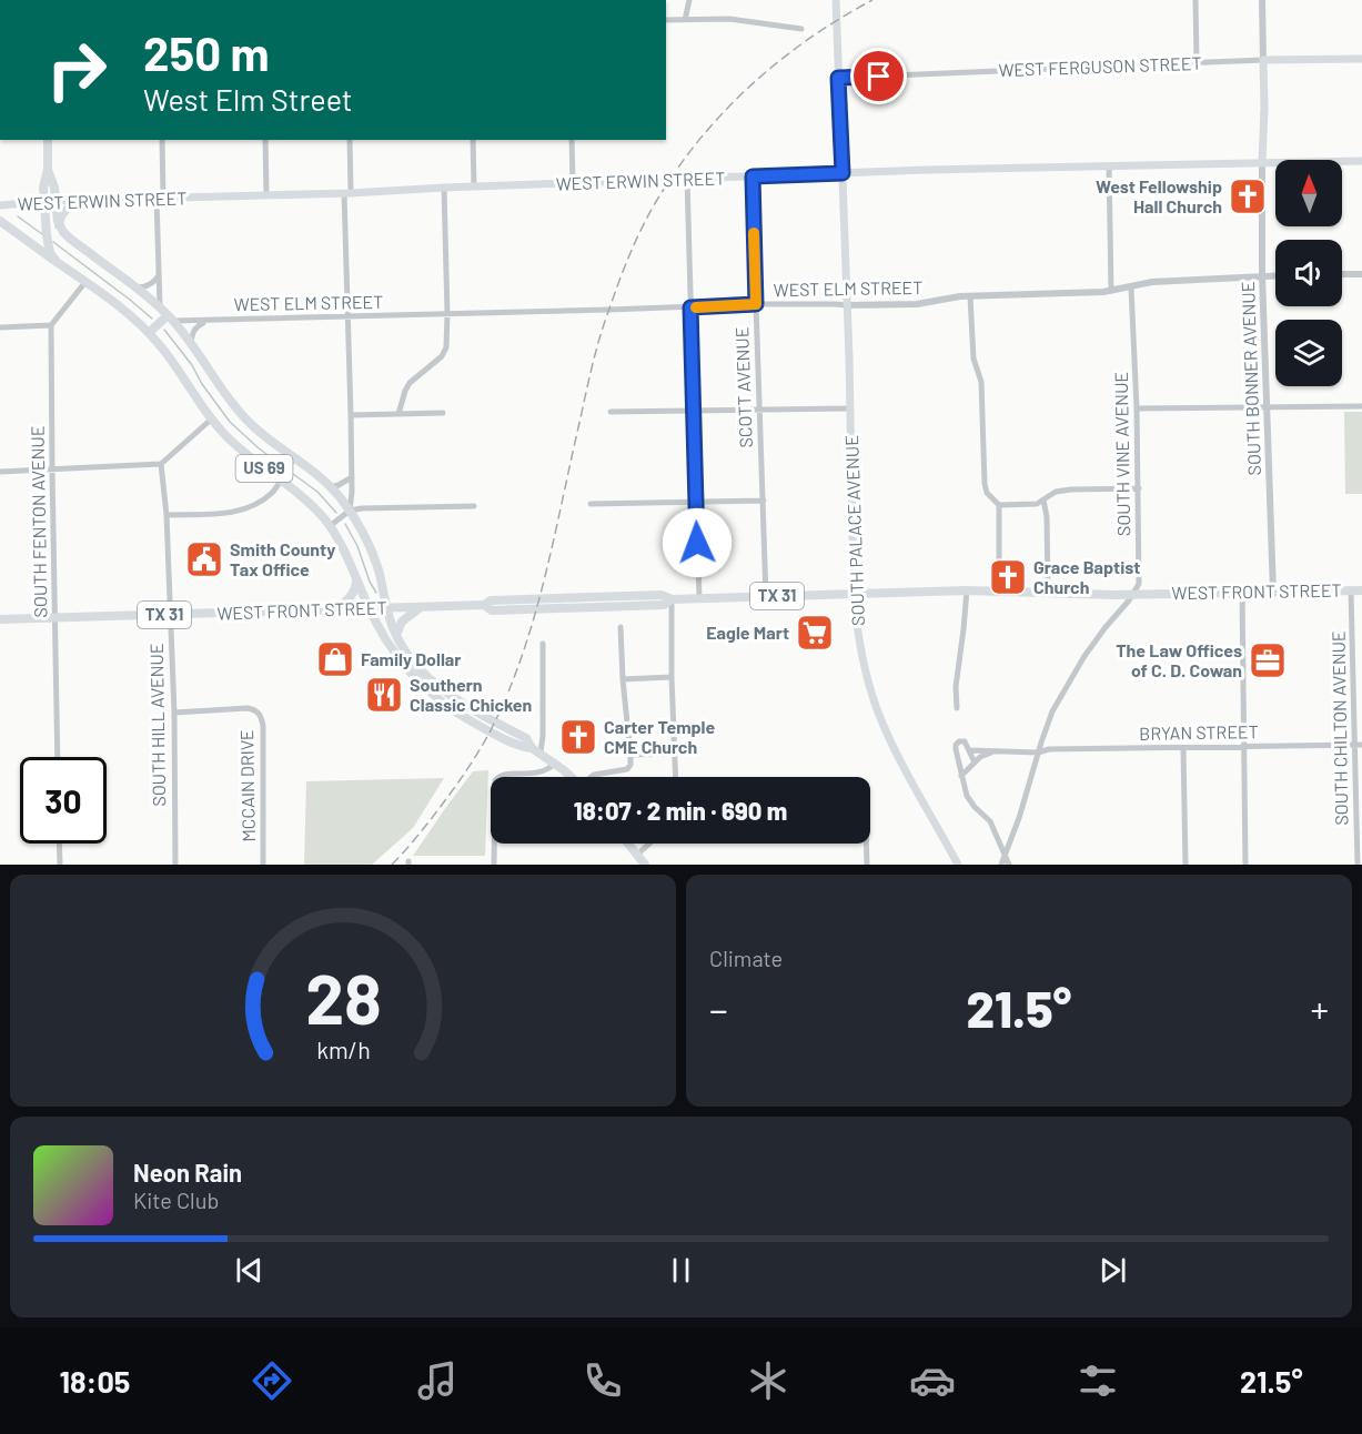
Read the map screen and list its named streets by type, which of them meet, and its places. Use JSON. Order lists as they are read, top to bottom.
{
  "streets": {
    "main road": [
      "WEST FERGUSON STREET",
      "WEST ERWIN STREET",
      "US 69",
      "SOUTH PALACE AVENUE",
      "WEST FRONT STREET",
      "TX 31"
    ],
    "street": [
      "WEST ELM STREET",
      "SOUTH BONNER AVENUE",
      "SCOTT AVENUE",
      "SOUTH VINE AVENUE",
      "SOUTH FENTON AVENUE",
      "SOUTH HILL AVENUE",
      "SOUTH CHILTON AVENUE",
      "BRYAN STREET",
      "MCCAIN DRIVE"
    ]
  },
  "crossings": [
    ["WEST FERGUSON STREET", "SOUTH PALACE AVENUE"],
    ["WEST ERWIN STREET", "SOUTH BONNER AVENUE"],
    ["WEST ERWIN STREET", "SCOTT AVENUE"],
    ["WEST ERWIN STREET", "SOUTH PALACE AVENUE"],
    ["WEST ELM STREET", "SOUTH BONNER AVENUE"],
    ["WEST ELM STREET", "SCOTT AVENUE"],
    ["WEST ELM STREET", "SOUTH VINE AVENUE"],
    ["WEST ELM STREET", "US 69"],
    ["WEST ELM STREET", "SOUTH PALACE AVENUE"],
    ["SOUTH BONNER AVENUE", "WEST FRONT STREET"],
    ["SCOTT AVENUE", "WEST FRONT STREET"],
    ["SOUTH VINE AVENUE", "WEST FRONT STREET"],
    ["SOUTH VINE AVENUE", "BRYAN STREET"],
    ["US 69", "WEST FRONT STREET"],
    ["SOUTH FENTON AVENUE", "WEST FRONT STREET"],
    ["SOUTH PALACE AVENUE", "WEST FRONT STREET"],
    ["WEST FRONT STREET", "SOUTH HILL AVENUE"],
    ["WEST FRONT STREET", "SOUTH CHILTON AVENUE"],
    ["SOUTH HILL AVENUE", "MCCAIN DRIVE"],
    ["SOUTH CHILTON AVENUE", "BRYAN STREET"]
  ],
  "places": {
    "church": ["West Fellowship Hall Church", "Grace Baptist Church", "Carter Temple CME Church"],
    "public building": ["Smith County Tax Office"],
    "supermarket": ["Eagle Mart"],
    "shop": ["Family Dollar"],
    "office": ["The Law Offices of C. D. Cowan"],
    "restaurant": ["Southern Classic Chicken"]
  },
  "north": "top",
  "page": {
    "turn": ["250 m", "West Elm Street"],
    "limit": "30",
    "trip": "18:07 · 2 min · 690 m",
    "tile": "Climate",
    "heat": ["−", "21.5°", "+"],
    "song": ["Neon Rain", "Kite Club"],
    "tabs": ["18:05", "21.5°"],
    "gauge": ["28", "km/h"]
  }
}
